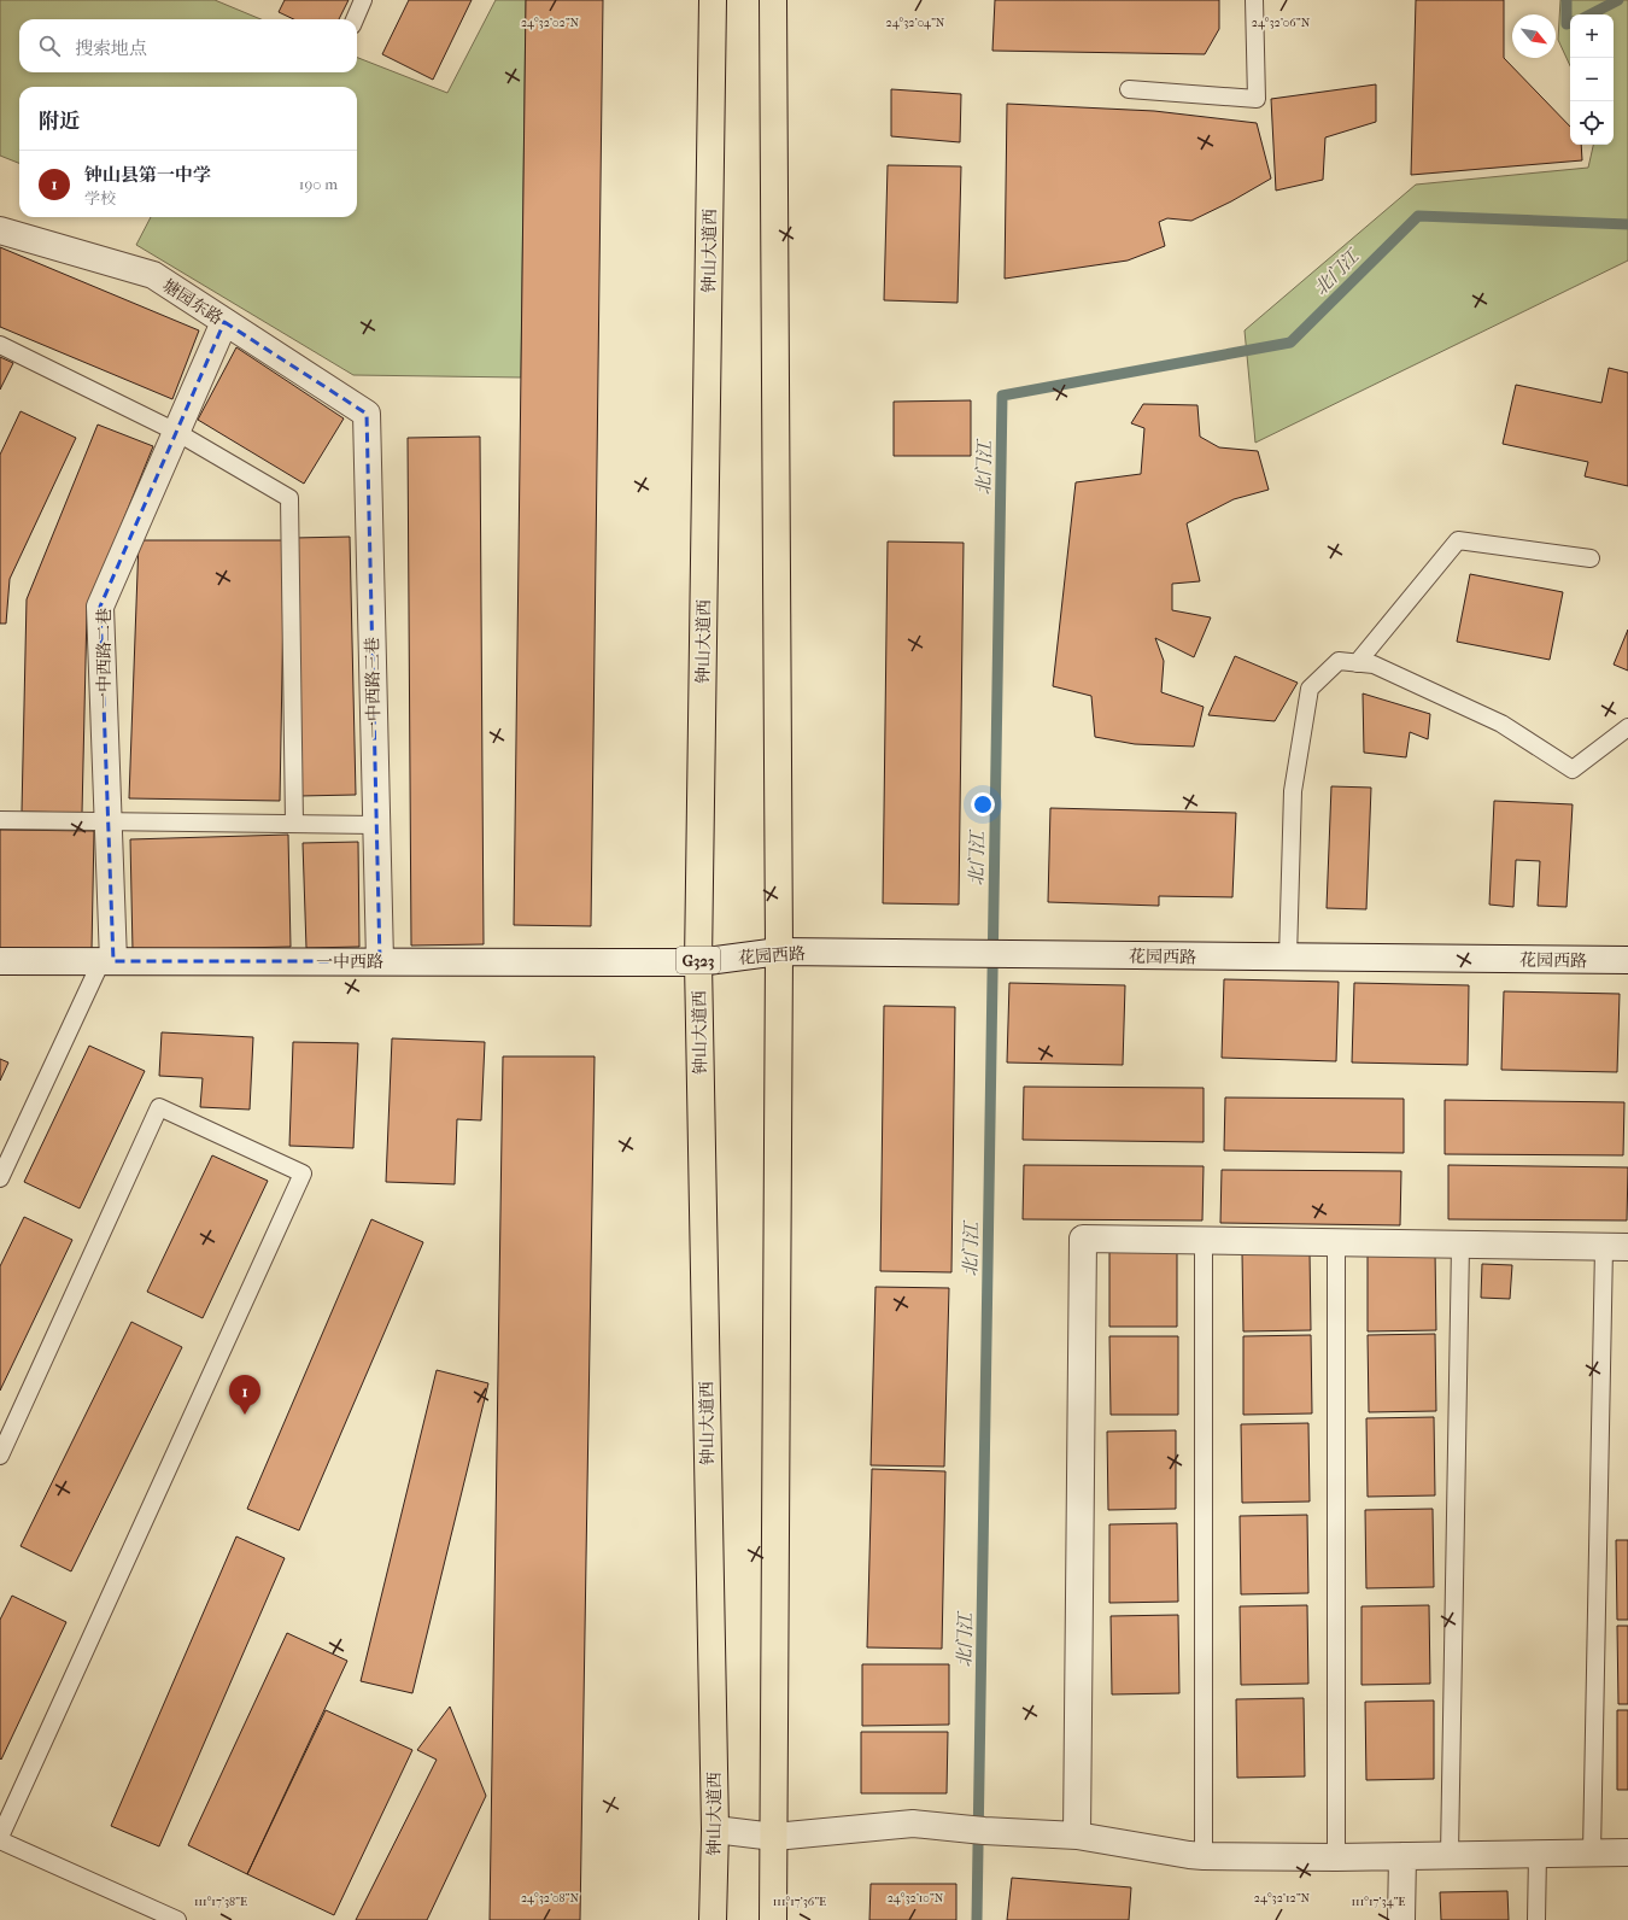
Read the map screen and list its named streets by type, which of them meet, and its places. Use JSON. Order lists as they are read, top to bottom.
{
  "streets": {
    "highway": ["钟山大道西", "G323"],
    "street": [
      "塘园东路",
      "一中西路二巷",
      "一中西路三巷",
      "花园西路",
      "一中西路"
    ]
  },
  "crossings": [
    ["钟山大道西", "花园西路"],
    ["钟山大道西", "一中西路"],
    ["塘园东路", "一中西路二巷"],
    ["塘园东路", "一中西路三巷"],
    ["一中西路二巷", "一中西路"],
    ["一中西路三巷", "一中西路"],
    ["花园西路", "一中西路"]
  ],
  "water": ["北门江"],
  "north": "bottom right",
  "page": {
    "map_buttons": ["+", "−"],
    "search": "搜索地点",
    "heading": "附近",
    "list": [
      {
        "mark": "1",
        "name": "钟山县第一中学",
        "note": "学校",
        "value": "190 m"
      }
    ],
    "pins": "1"
  },
  "coordinates": [
    "24°32'02\"N",
    "24°32'04\"N",
    "24°32'06\"N",
    "24°32'08\"N",
    "24°32'10\"N",
    "24°32'12\"N",
    "111°17'38\"E",
    "111°17'36\"E",
    "111°17'34\"E"
  ]
}
